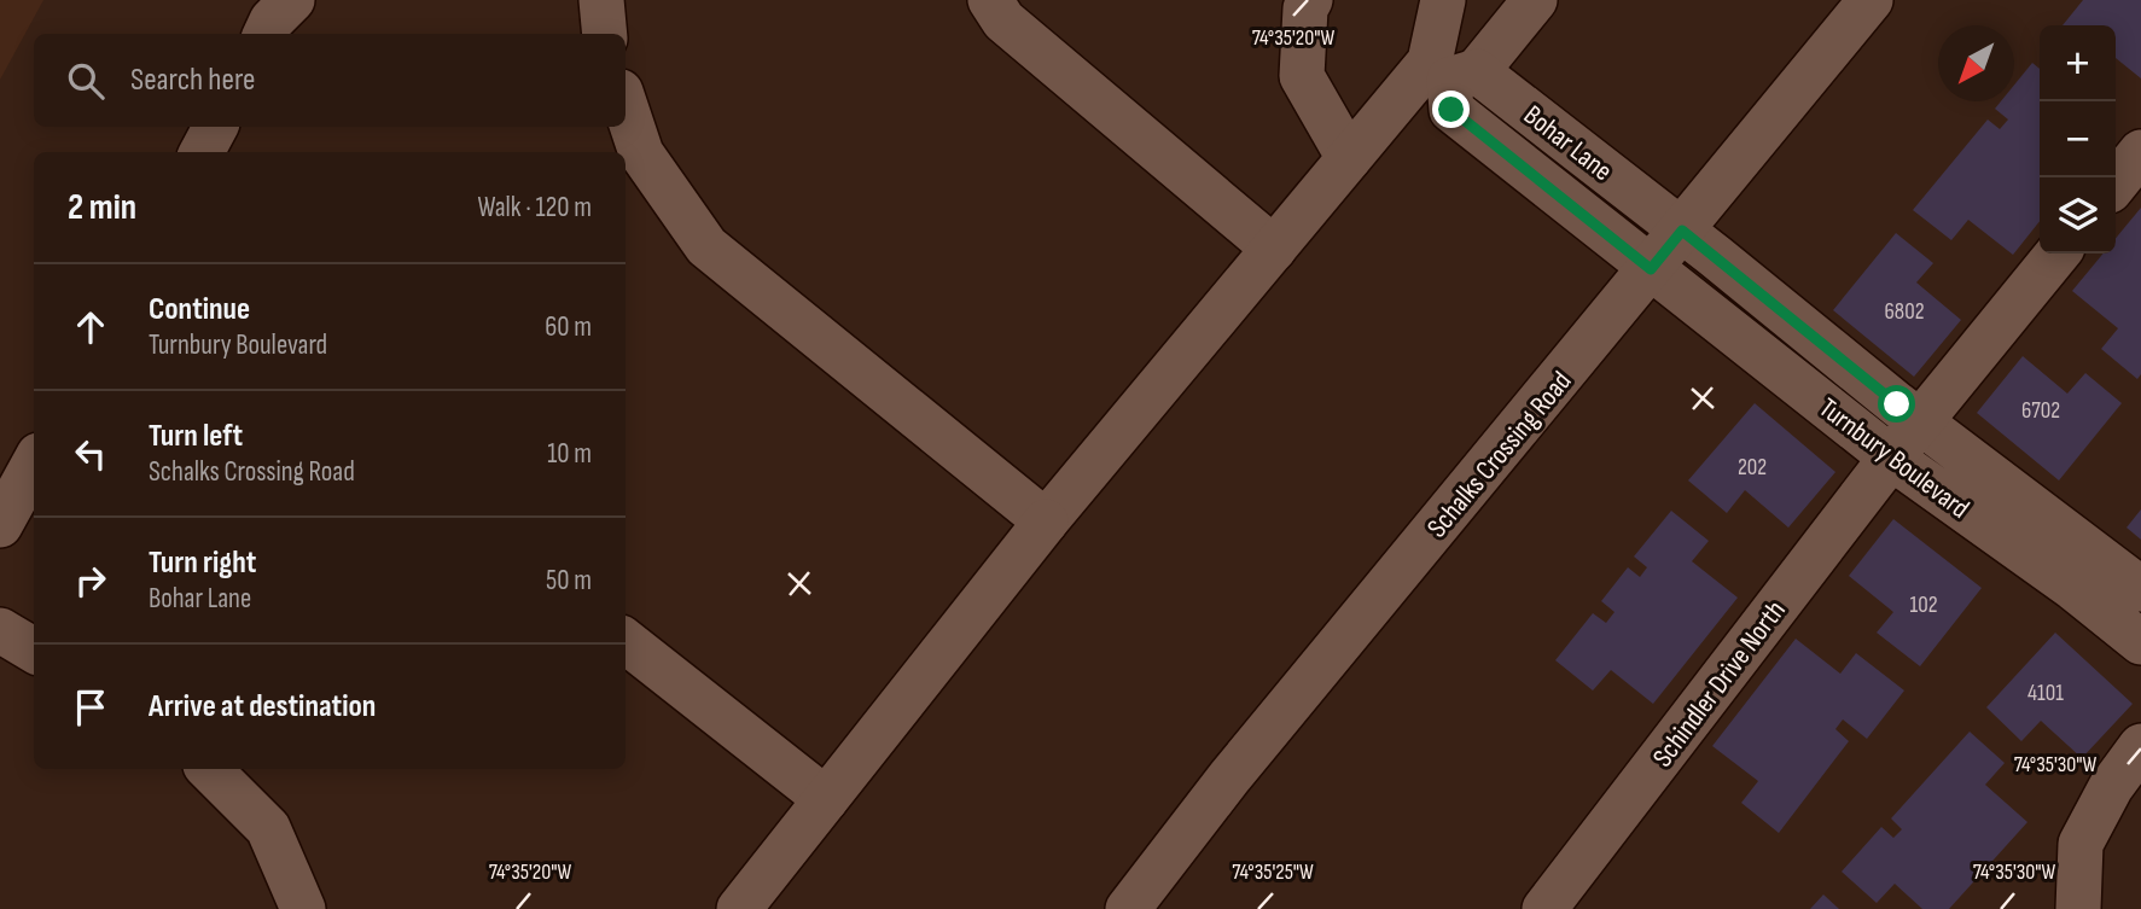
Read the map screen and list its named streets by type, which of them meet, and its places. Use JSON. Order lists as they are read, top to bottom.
{
  "streets": {
    "street": [
      "Bohar Lane",
      "Schalks Crossing Road",
      "Turnbury Boulevard",
      "Schindler Drive North"
    ]
  },
  "crossings": [
    ["Bohar Lane", "Schalks Crossing Road"],
    ["Bohar Lane", "Turnbury Boulevard"],
    ["Schalks Crossing Road", "Turnbury Boulevard"],
    ["Turnbury Boulevard", "Schindler Drive North"]
  ],
  "house_numbers": [
    "6802",
    "6702",
    "202",
    "102",
    "4101"
  ],
  "north": "bottom left",
  "page": {
    "map_buttons": ["+", "−"],
    "search": "Search here",
    "heading": ["2 min", "Walk · 120 m"],
    "list": [
      ["Continue", "Turnbury Boulevard", "60 m"],
      ["Turn left", "Schalks Crossing Road", "10 m"],
      ["Turn right", "Bohar Lane", "50 m"],
      "Arrive at destination"
    ]
  },
  "coordinates": ["74°35'20\"W", "74°35'30\"W", "74°35'25\"W"]
}
